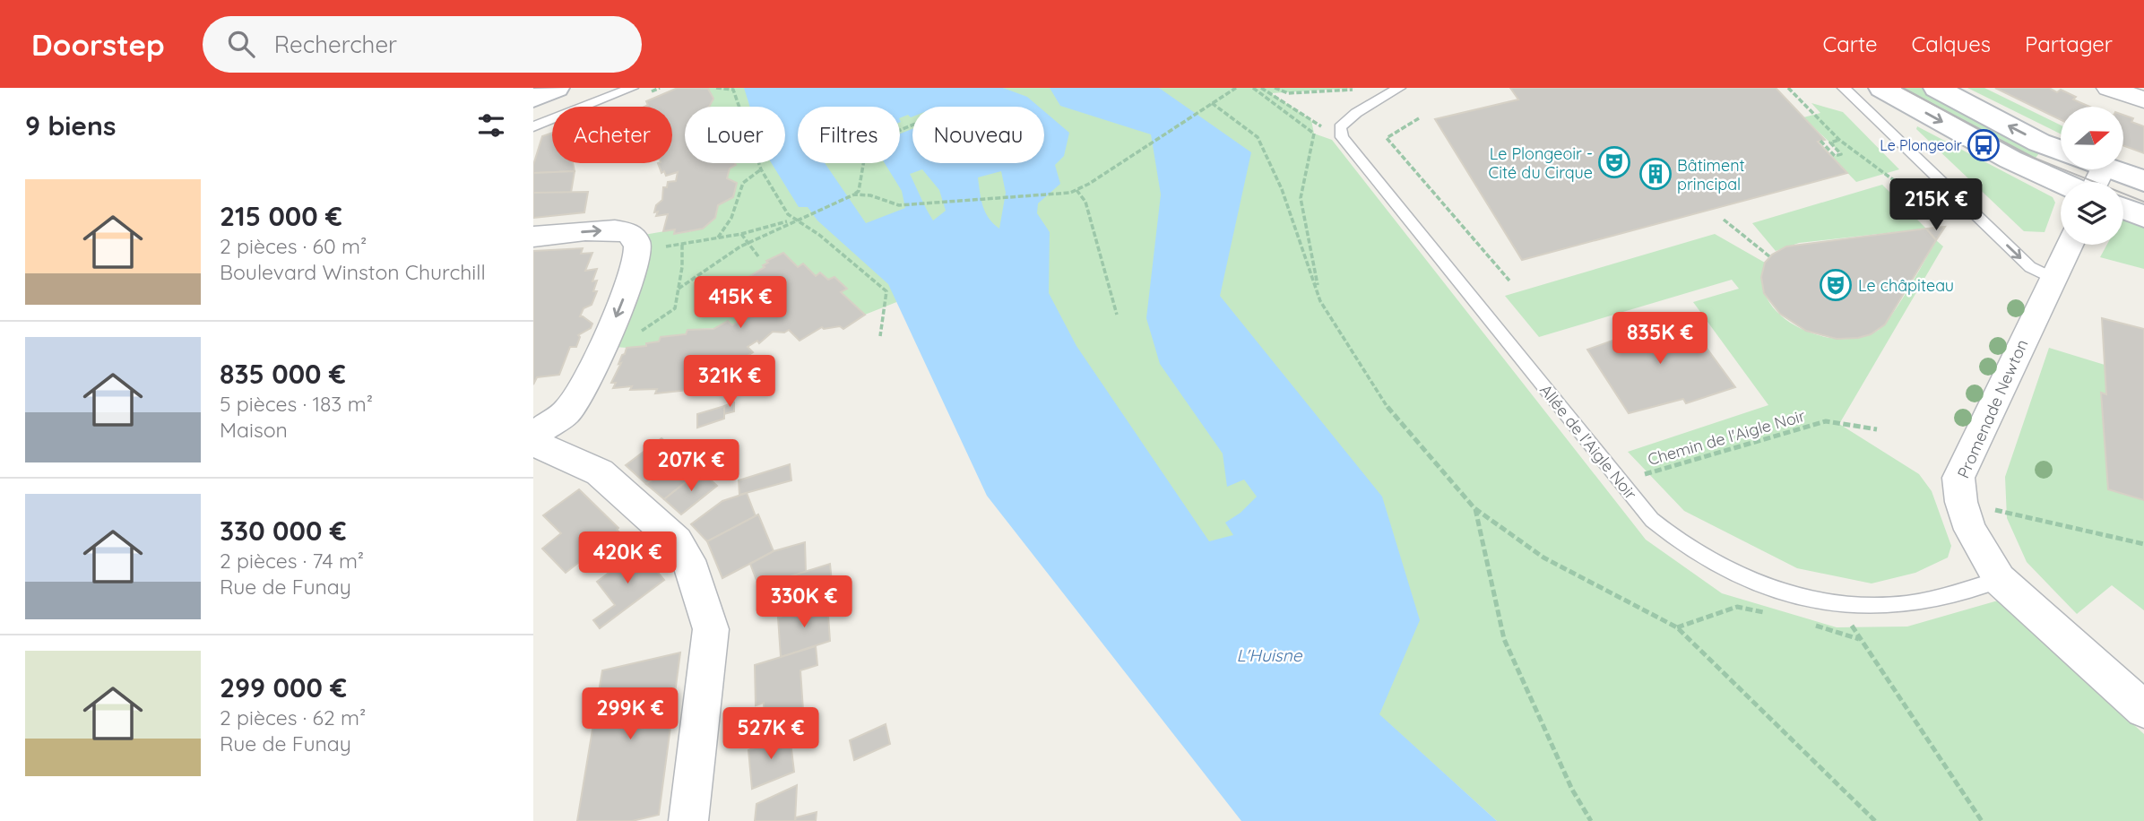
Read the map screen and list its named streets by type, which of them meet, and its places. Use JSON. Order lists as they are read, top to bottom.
{
  "streets": {
    "street": ["Promenade Newton"],
    "lane": ["Allée de l'Aigle Noir"],
    "path": ["Chemin de l'Aigle Noir"]
  },
  "crossings": [
    ["Promenade Newton", "Allée de l'Aigle Noir"],
    ["Chemin de l'Aigle Noir", "Allée de l'Aigle Noir"]
  ],
  "water": ["L'Huisne"],
  "places": {
    "bus stop": ["Le Plongeoir"],
    "theatre": ["Le Plongeoir - Cité du Cirque", "Le châpiteau"],
    "building": ["Bâtiment principal"]
  },
  "north": "right",
  "page": {
    "header": "Doorstep",
    "search": "Rechercher",
    "nav": ["Carte", "Calques", "Partager"],
    "heading": "9 biens",
    "chip": [
      "Acheter",
      "Louer",
      "Filtres",
      "Nouveau"
    ],
    "list": [
      {
        "name": "215 000 €",
        "note": "2 pièces · 60 m² · Boulevard Winston Churchill"
      },
      {
        "name": "835 000 €",
        "note": "5 pièces · 183 m² · Maison"
      },
      {
        "name": "330 000 €",
        "note": "2 pièces · 74 m² · Rue de Funay"
      },
      {
        "name": "299 000 €",
        "note": "2 pièces · 62 m² · Rue de Funay"
      }
    ],
    "price": [
      "215K €",
      "415K €",
      "835K €",
      "321K €",
      "207K €",
      "420K €",
      "330K €",
      "299K €",
      "527K €"
    ]
  }
}
